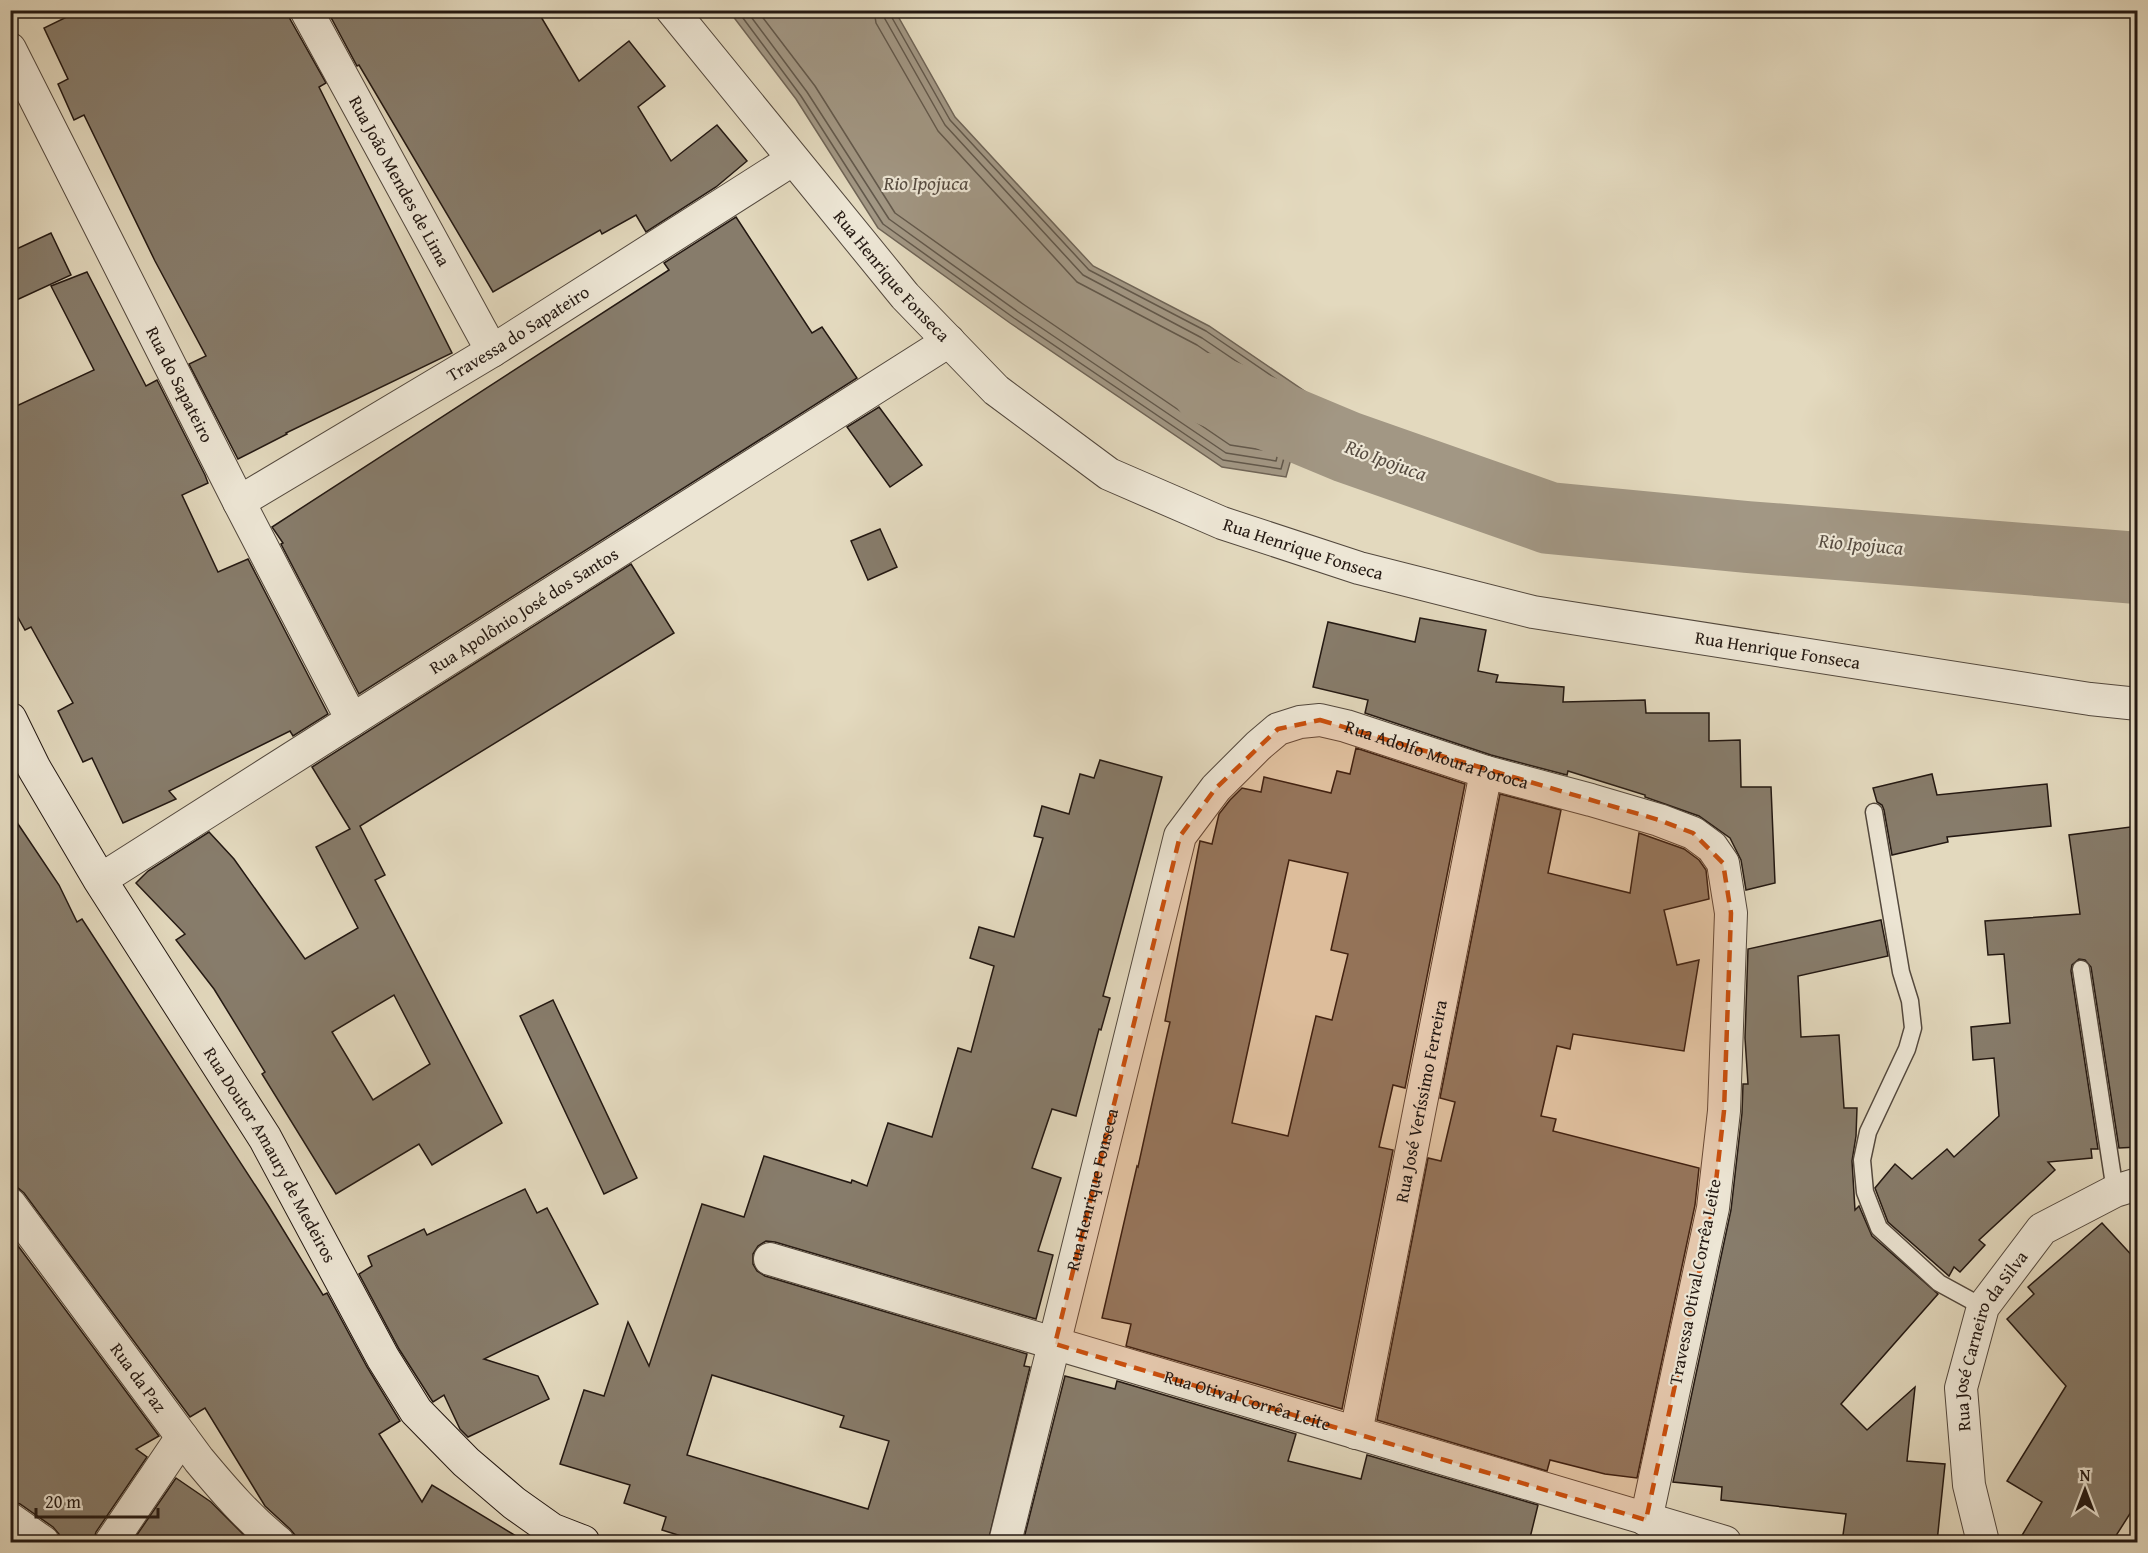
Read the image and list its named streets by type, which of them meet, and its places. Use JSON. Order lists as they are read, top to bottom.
{
  "streets": {
    "street": [
      "Rua João Mendes de Lima",
      "Rua Henrique Fonseca",
      "Travessa do Sapateiro",
      "Rua do Sapateiro",
      "Rua Apolônio José dos Santos",
      "Rua Adolfo Moura Poroca",
      "Rua José Veríssimo Ferreira",
      "Rua Doutor Amaury de Medeiros",
      "Travessa Otival Corrêa Leite",
      "Rua José Carneiro da Silva",
      "Rua da Paz",
      "Rua Otival Corrêa Leite"
    ]
  },
  "crossings": [
    ["Rua João Mendes de Lima", "Travessa do Sapateiro"],
    ["Rua Henrique Fonseca", "Travessa do Sapateiro"],
    ["Rua Henrique Fonseca", "Rua Apolônio José dos Santos"],
    ["Rua Henrique Fonseca", "Rua Adolfo Moura Poroca"],
    ["Rua Henrique Fonseca", "Rua Otival Corrêa Leite"],
    ["Travessa do Sapateiro", "Rua do Sapateiro"],
    ["Rua do Sapateiro", "Rua Apolônio José dos Santos"],
    ["Rua Apolônio José dos Santos", "Rua Doutor Amaury de Medeiros"],
    ["Rua Adolfo Moura Poroca", "Rua José Veríssimo Ferreira"],
    ["Rua Adolfo Moura Poroca", "Travessa Otival Corrêa Leite"],
    ["Rua José Veríssimo Ferreira", "Rua Otival Corrêa Leite"],
    ["Travessa Otival Corrêa Leite", "Rua Otival Corrêa Leite"]
  ],
  "water": ["Rio Ipojuca"],
  "scale_bar": "20 m",
  "north": "top"
}
